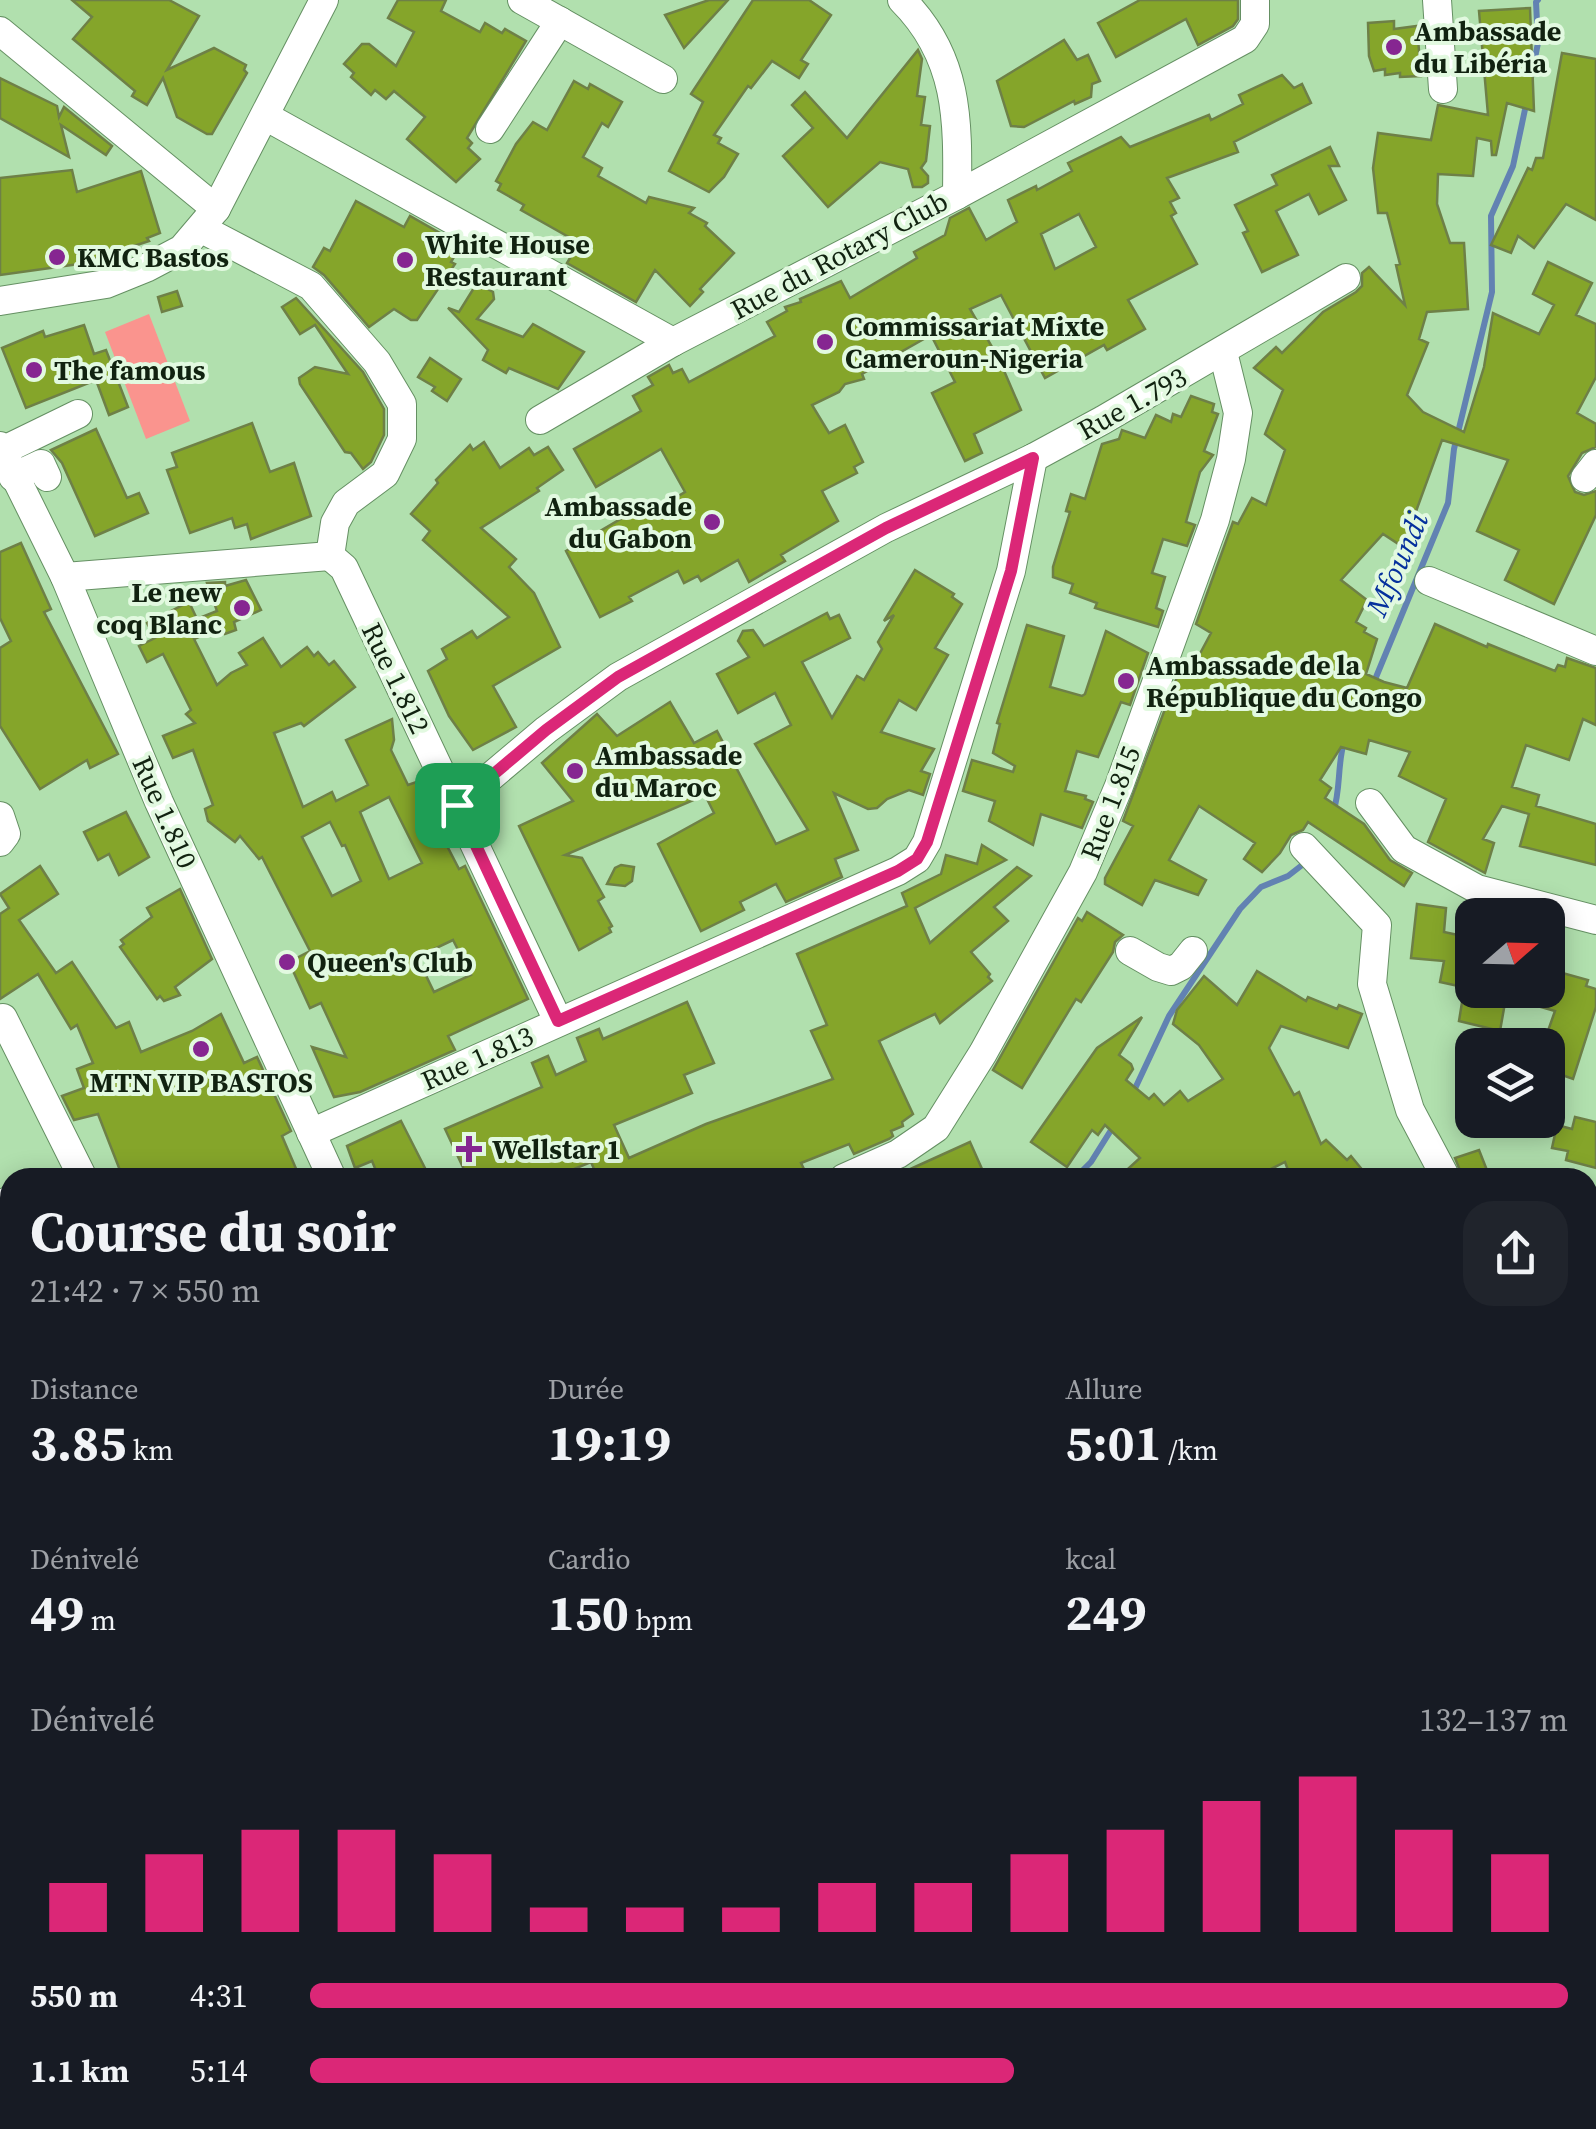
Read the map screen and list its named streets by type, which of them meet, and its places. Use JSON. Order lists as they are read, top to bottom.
{
  "streets": {
    "street": [
      "Rue du Rotary Club",
      "Rue 1.793",
      "Rue 1.812",
      "Rue 1.815",
      "Rue 1.810",
      "Rue 1.813"
    ]
  },
  "crossings": [
    ["Rue 1.793", "Rue 1.812"],
    ["Rue 1.793", "Rue 1.815"],
    ["Rue 1.793", "Rue 1.813"],
    ["Rue 1.812", "Rue 1.813"],
    ["Rue 1.810", "Rue 1.813"]
  ],
  "water": ["Mfoundi"],
  "places": {
    "other": [
      "Ambassade du Libéria",
      "KMC Bastos",
      "White House Restaurant",
      "Commissariat Mixte Cameroun-Nigeria",
      "The famous",
      "Ambassade du Gabon",
      "Le new coq Blanc",
      "Ambassade de la République du Congo",
      "Ambassade du Maroc",
      "Queen's Club",
      "MTN VIP BASTOS"
    ],
    "health": ["Wellstar 1"]
  },
  "north": "right",
  "page": {
    "heading": ["Course du soir", "21:42 · 7 × 550 m"],
    "stats": [
      ["Distance", "3.85 km"],
      ["Durée", "19:19"],
      ["Allure", "5:01 /km"],
      ["Dénivelé", "49 m"],
      ["Cardio", "150 bpm"],
      ["kcal", "249"]
    ],
    "chart": ["Dénivelé", "132–137 m"],
    "list": [
      {
        "name": "550 m",
        "note": "4:31"
      },
      {
        "name": "1.1 km",
        "note": "5:14"
      }
    ]
  }
}
